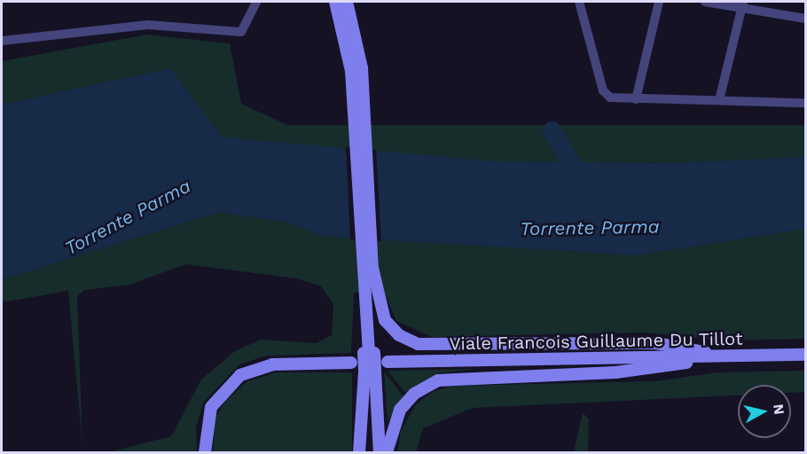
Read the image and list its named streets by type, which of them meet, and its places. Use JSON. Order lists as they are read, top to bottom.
{
  "streets": {
    "main road": ["Viale Francois Guillaume Du Tillot"]
  },
  "water": ["Torrente Parma"],
  "north": "right"
}
